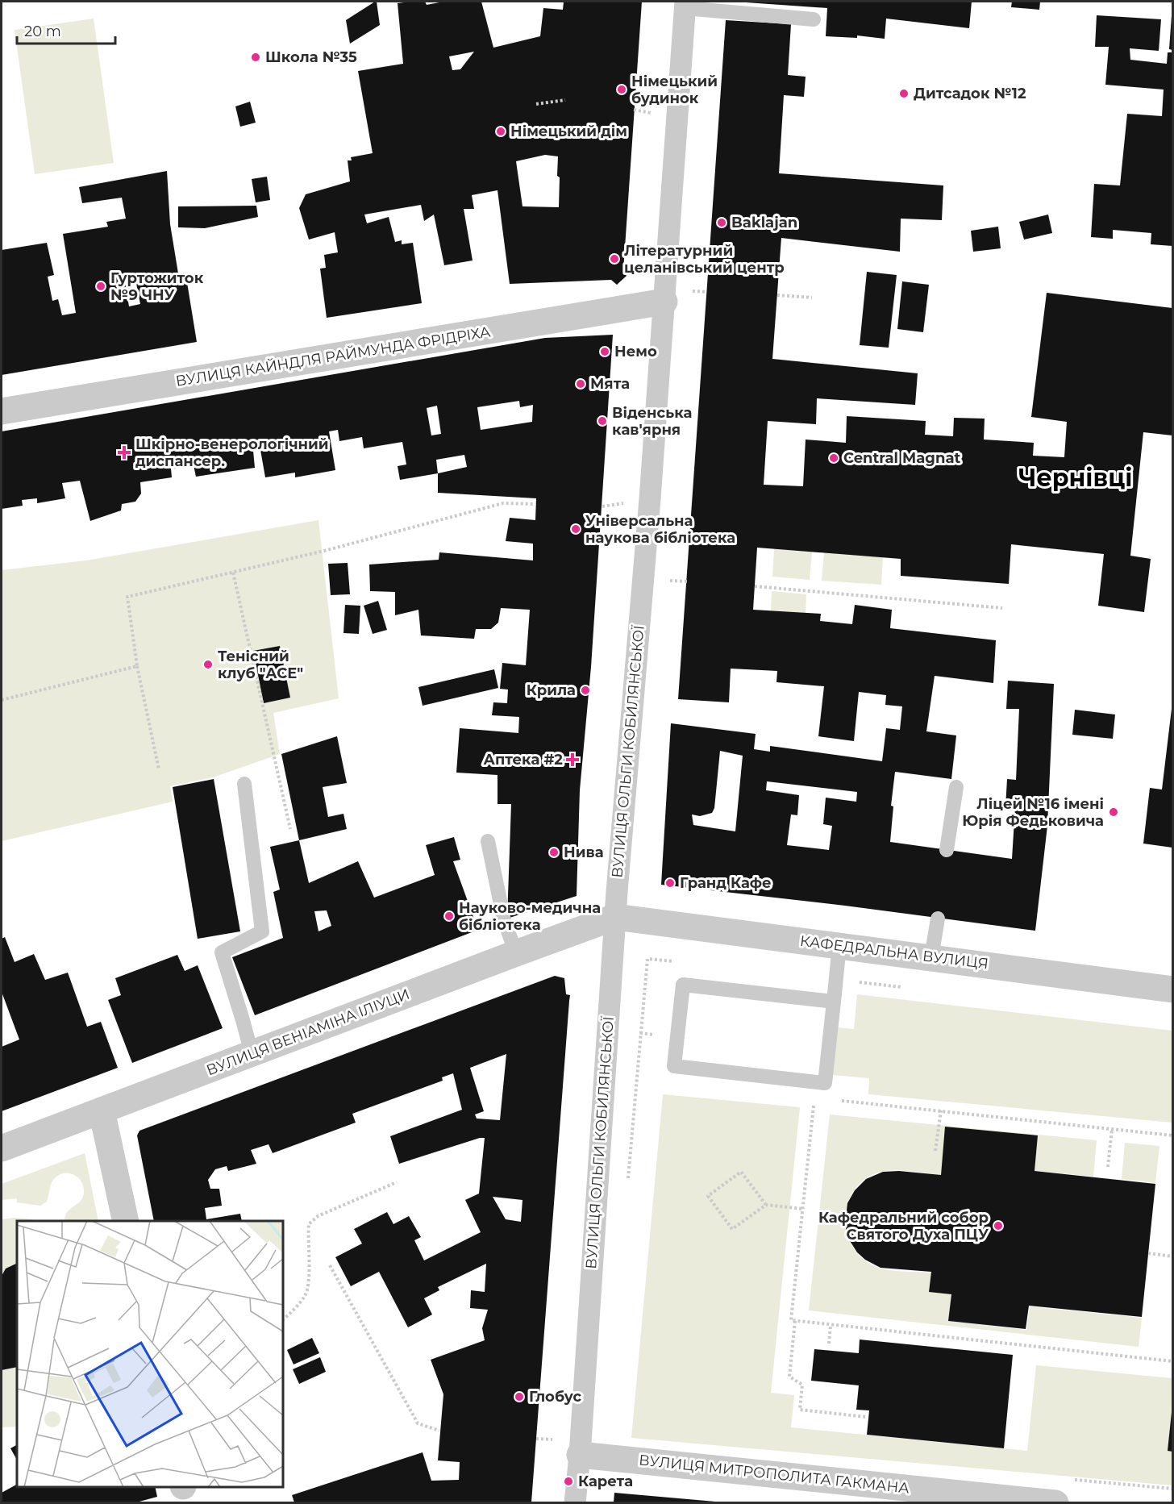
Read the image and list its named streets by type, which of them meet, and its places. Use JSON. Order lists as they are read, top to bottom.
{
  "streets": {
    "street": [
      "ВУЛИЦЯ КАЙНДЛЯ РАЙМУНДА ФРІДРІХА",
      "ВУЛИЦЯ ОЛЬГИ КОБИЛЯНСЬКОЇ",
      "КАФЕДРАЛЬНА ВУЛИЦЯ",
      "ВУЛИЦЯ ВЕНІАМІНА ІЛІУЦИ",
      "ВУЛИЦЯ МИТРОПОЛИТА ГАКМАНА"
    ]
  },
  "crossings": [
    ["ВУЛИЦЯ КАЙНДЛЯ РАЙМУНДА ФРІДРІХА", "ВУЛИЦЯ ОЛЬГИ КОБИЛЯНСЬКОЇ"],
    ["ВУЛИЦЯ ОЛЬГИ КОБИЛЯНСЬКОЇ", "КАФЕДРАЛЬНА ВУЛИЦЯ"],
    ["ВУЛИЦЯ ОЛЬГИ КОБИЛЯНСЬКОЇ", "ВУЛИЦЯ ВЕНІАМІНА ІЛІУЦИ"],
    ["ВУЛИЦЯ ОЛЬГИ КОБИЛЯНСЬКОЇ", "ВУЛИЦЯ МИТРОПОЛИТА ГАКМАНА"],
    ["КАФЕДРАЛЬНА ВУЛИЦЯ", "ВУЛИЦЯ ВЕНІАМІНА ІЛІУЦИ"]
  ],
  "districts": ["Чернівці"],
  "places": {
    "other": [
      "Школа №35",
      "Німецький будинок",
      "Дитсадок №12",
      "Німецький дім",
      "Baklajan",
      "Літературний целанівський центр",
      "Гуртожиток №9 ЧНУ",
      "Немо",
      "Мята",
      "Віденська кав'ярня",
      "Central Magnat",
      "Універсальна наукова бібліотека",
      "Тенісний клуб \"ACE\"",
      "Крила",
      "Ліцей №16 імені Юрія Федьковича",
      "Нива",
      "Гранд Кафе",
      "Науково-медична бібліотека",
      "Кафедральний собор Святого Духа ПЦУ",
      "Глобус",
      "Карета"
    ],
    "health": ["Шкірно-венерологічний диспансер.", "Аптека #2"]
  },
  "scale_bar": "20 m"
}
